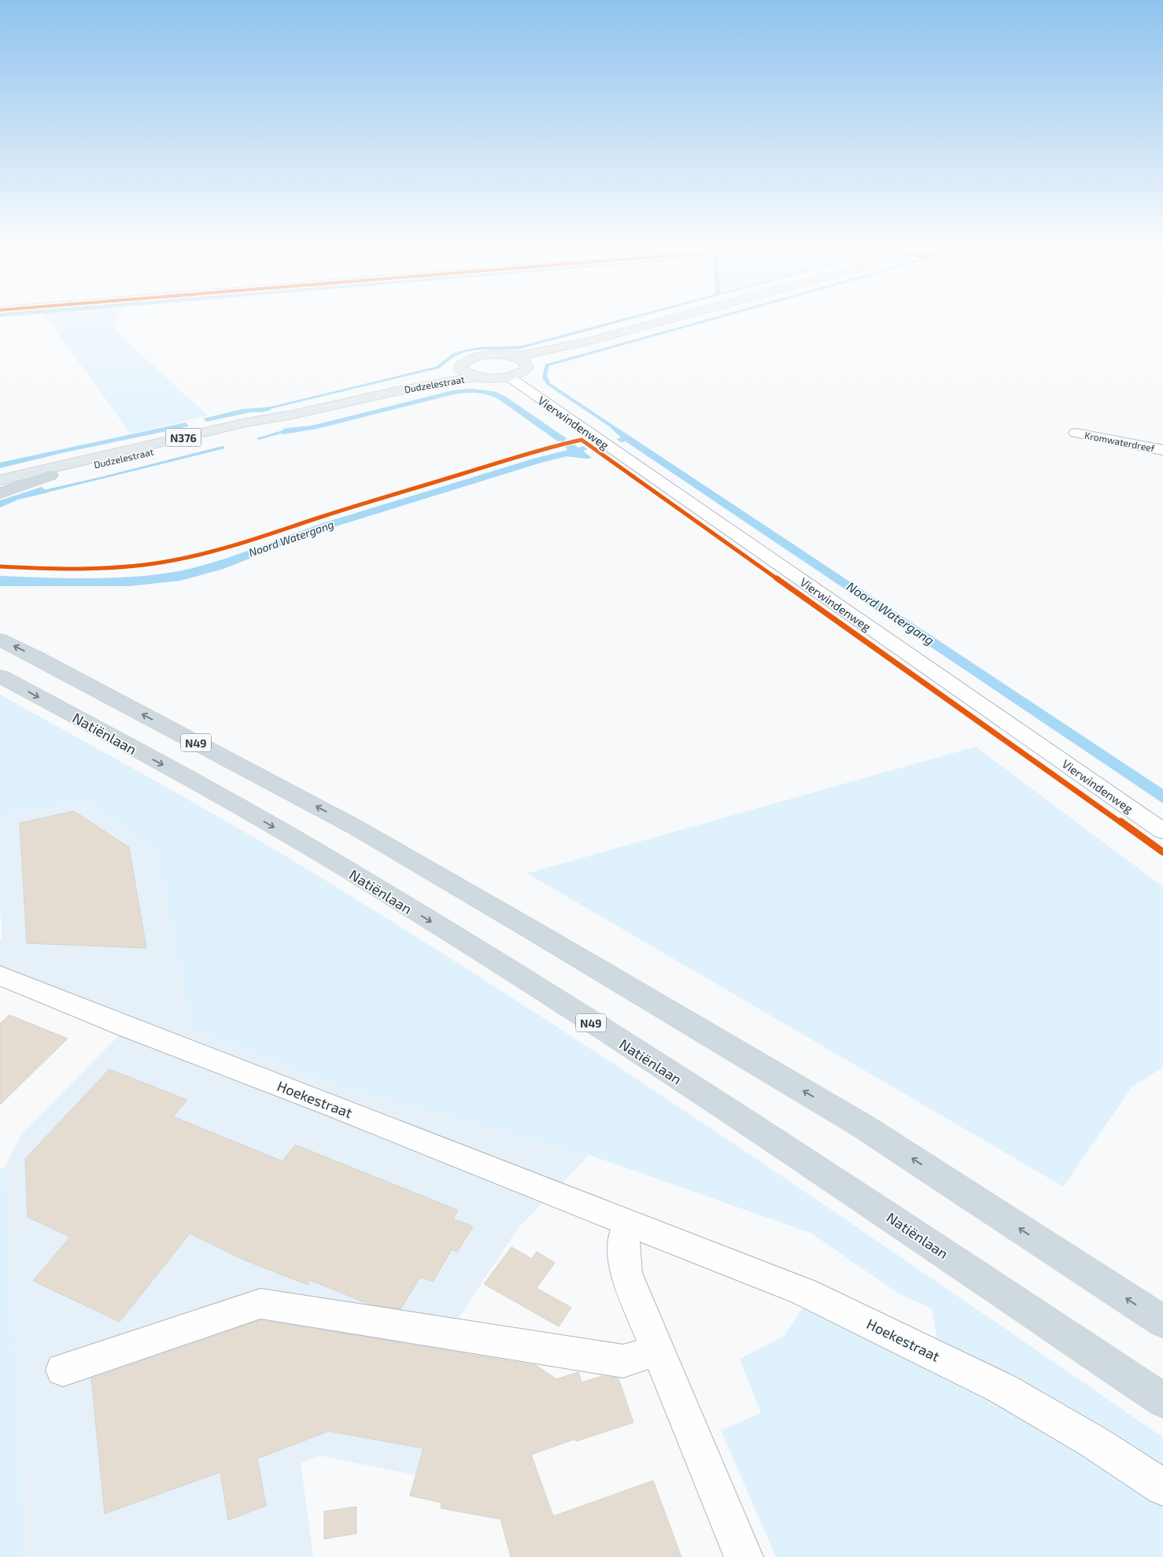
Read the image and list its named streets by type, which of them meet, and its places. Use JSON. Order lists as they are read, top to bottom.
{
  "streets": {
    "highway": ["Natiënlaan", "N49"],
    "main road": ["Dudzelestraat", "N376"],
    "street": ["Vierwindenweg", "Kromwaterdreef", "Hoekestraat"]
  },
  "crossings": [
    ["Dudzelestraat", "N376"],
    ["Vierwindenweg", "N376"]
  ],
  "water": ["Noord Watergang"]
}
